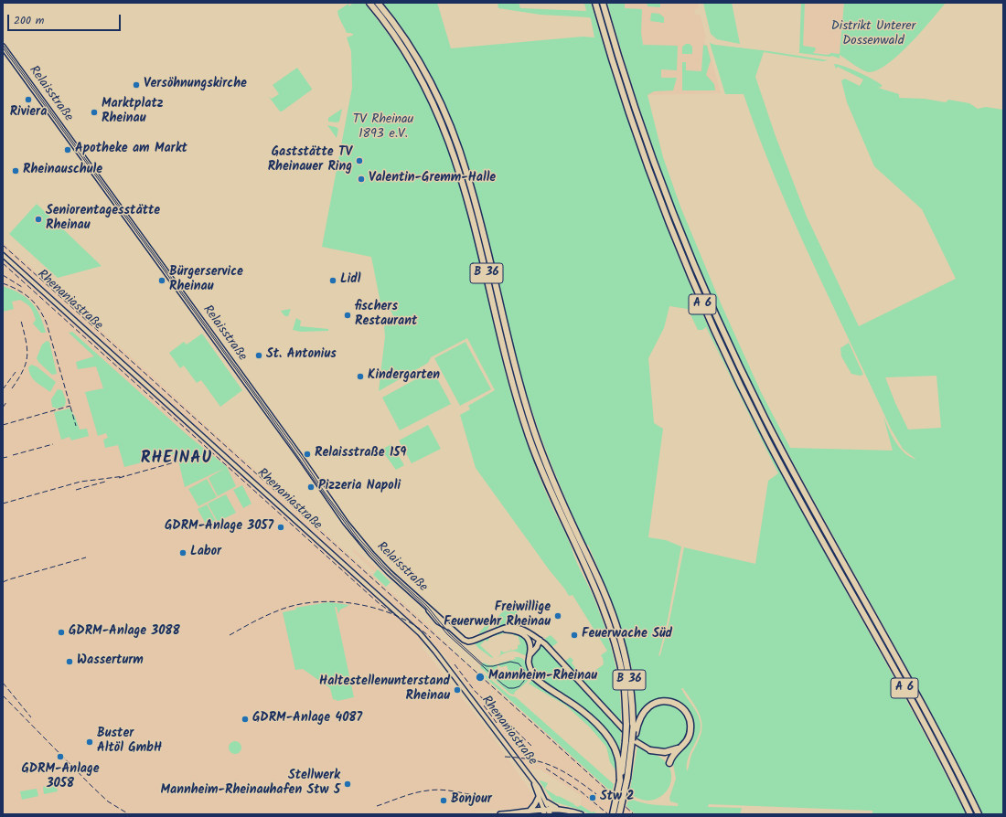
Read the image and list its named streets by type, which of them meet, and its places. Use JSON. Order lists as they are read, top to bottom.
{
  "streets": {
    "highway": ["B 36", "A 6"],
    "main road": ["Relaisstraße", "Rhenaniastraße"]
  },
  "districts": ["RHEINAU"],
  "parks": ["Distrikt Unterer Dossenwald", "TV Rheinau 1893 e.V."],
  "places": [
    "Versöhnungskirche",
    "Riviera",
    "Marktplatz Rheinau",
    "Apotheke am Markt",
    "Gaststätte TV Rheinauer Ring",
    "Rheinauschule",
    "Valentin-Gremm-Halle",
    "Seniorentagesstätte Rheinau",
    "Bürgerservice Rheinau",
    "Lidl",
    "fischers Restaurant",
    "St. Antonius",
    "Kindergarten",
    "Relaisstraße 159",
    "Pizzeria Napoli",
    "GDRM-Anlage 3057",
    "Labor",
    "Freiwillige Feuerwehr Rheinau",
    "GDRM-Anlage 3088",
    "Feuerwache Süd",
    "Wasserturm",
    "Mannheim-Rheinau",
    "Haltestellenunterstand Rheinau",
    "GDRM-Anlage 4087",
    "Buster Altöl GmbH",
    "GDRM-Anlage 3058",
    "Stellwerk Mannheim-Rheinauhafen Stw 5",
    "Stw 2",
    "Bonjour"
  ],
  "scale_bar": "200 m"
}
